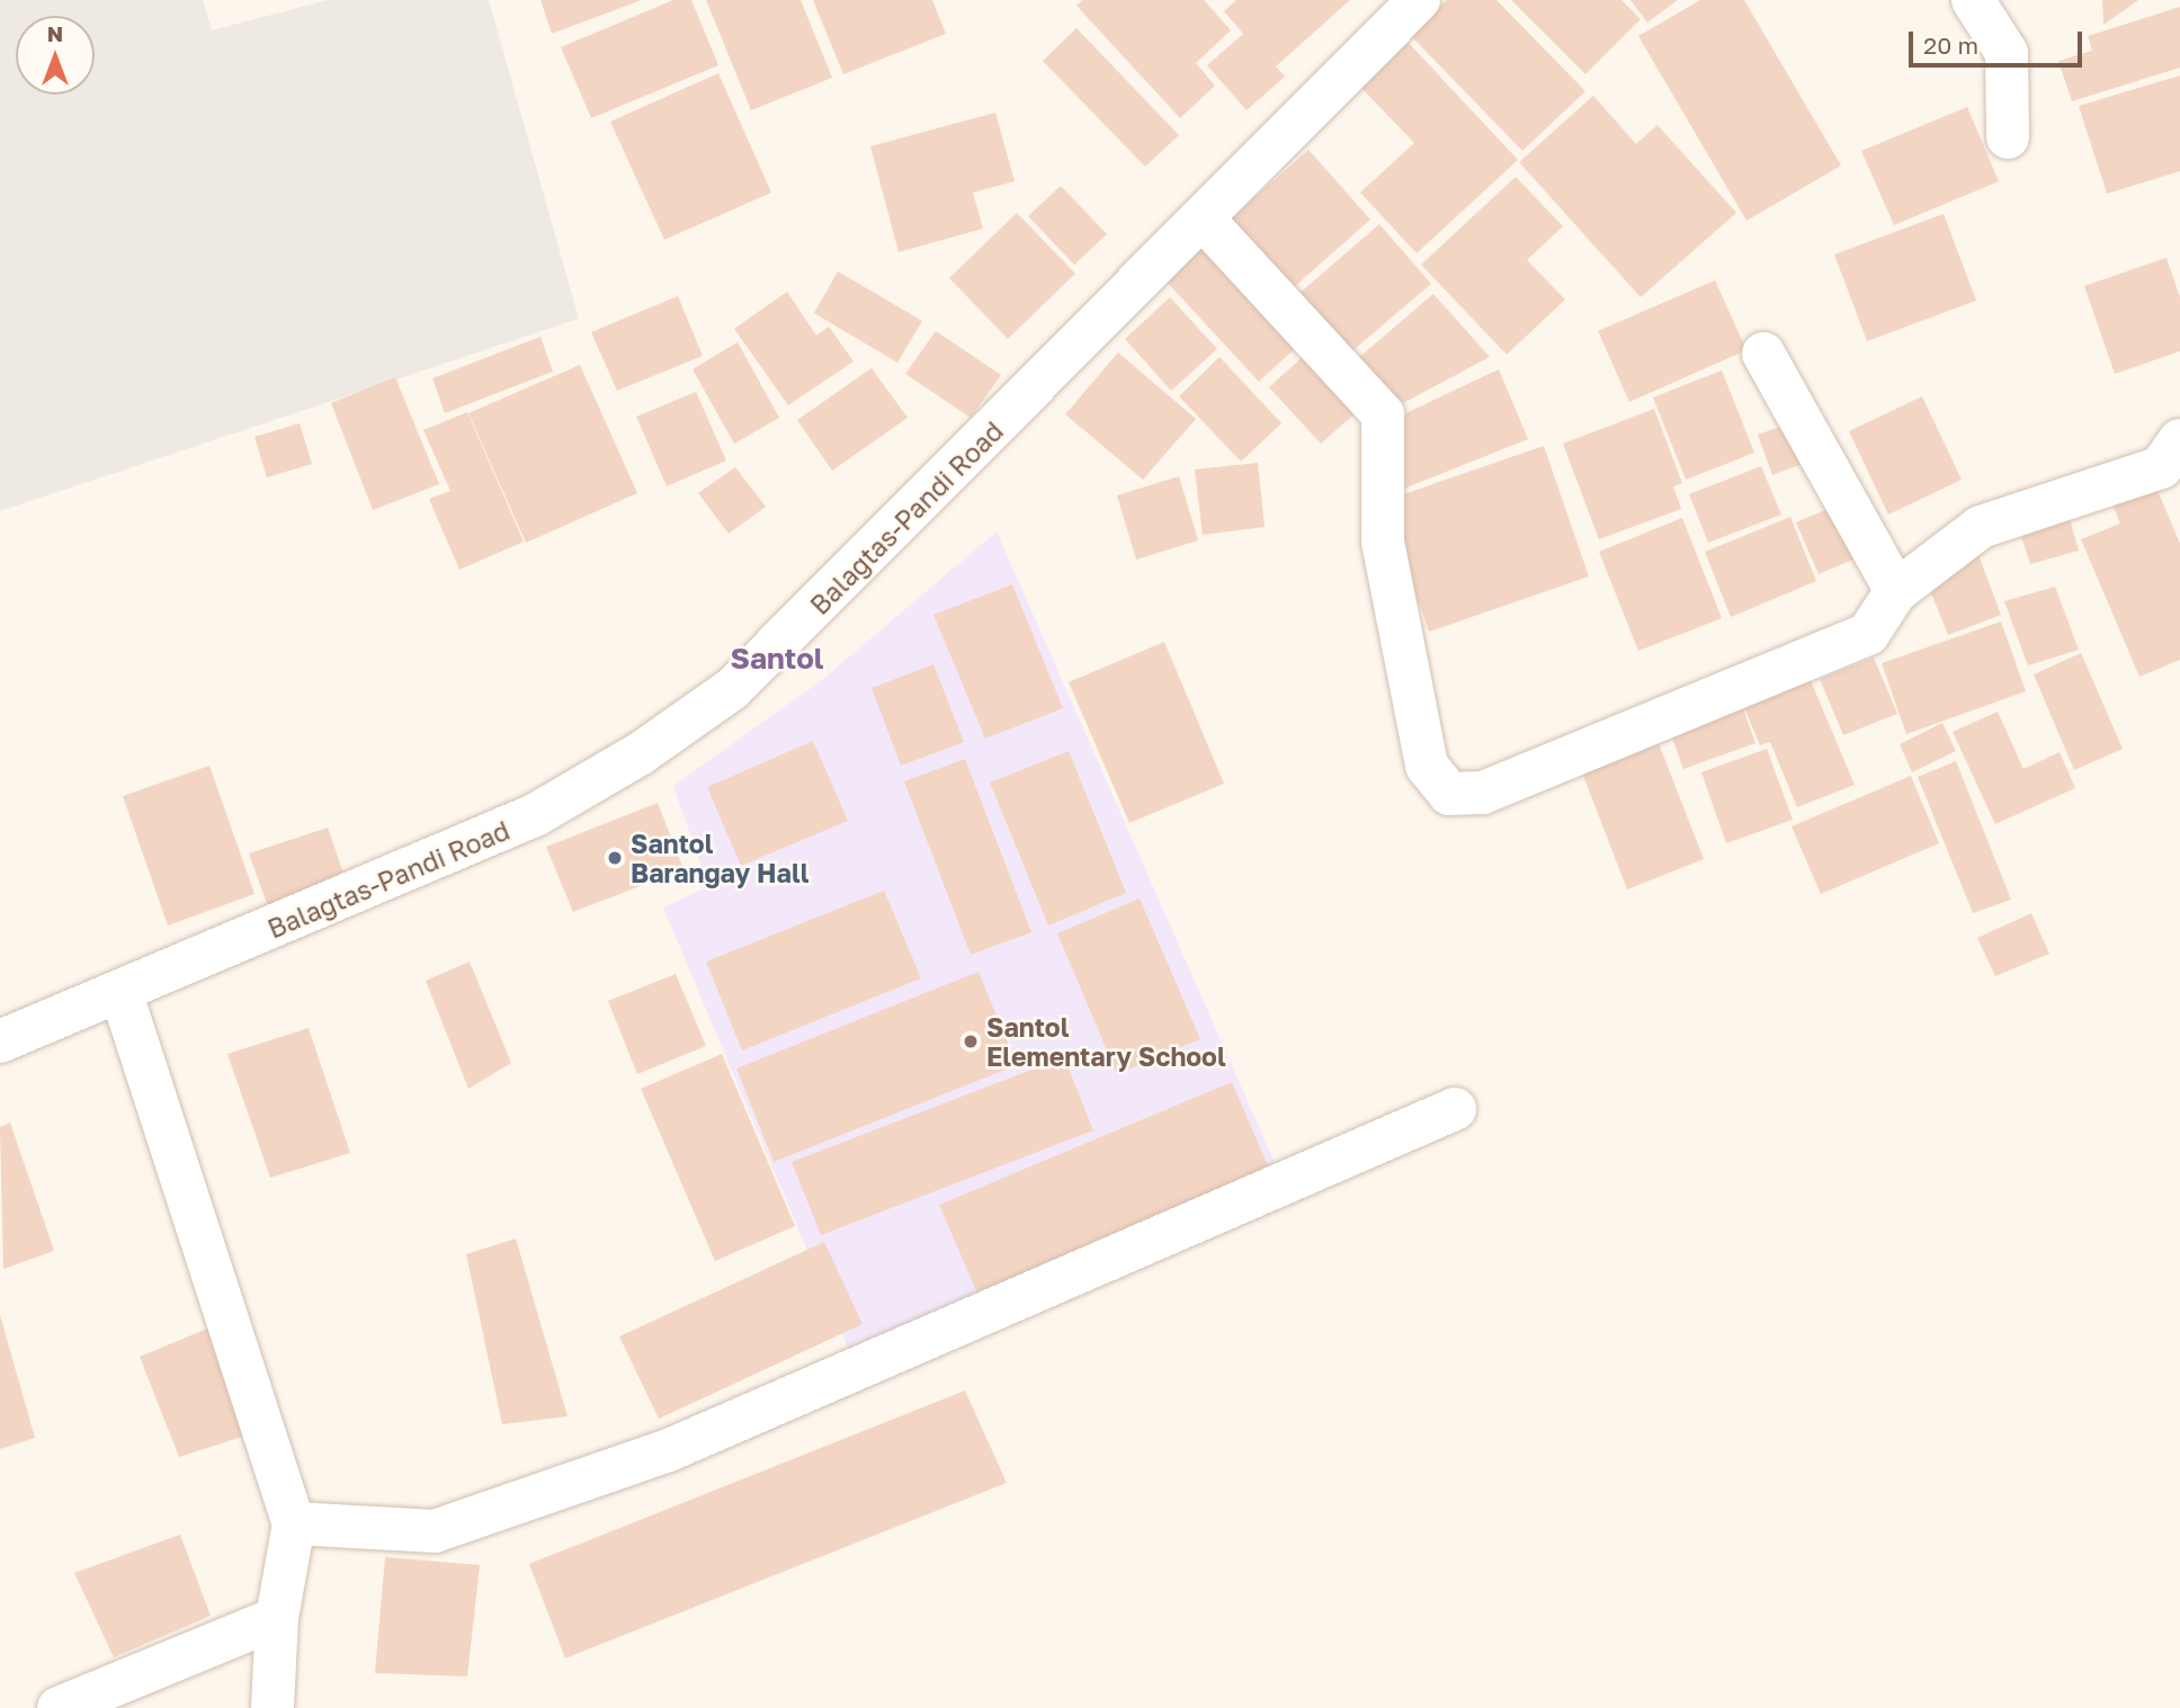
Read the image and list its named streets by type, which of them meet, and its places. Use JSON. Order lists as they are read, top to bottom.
{
  "streets": {
    "street": ["Balagtas-Pandi Road"]
  },
  "districts": ["Santol"],
  "places": ["Santol Barangay Hall", "Santol Elementary School"],
  "scale_bar": "20 m",
  "north": "top"
}
